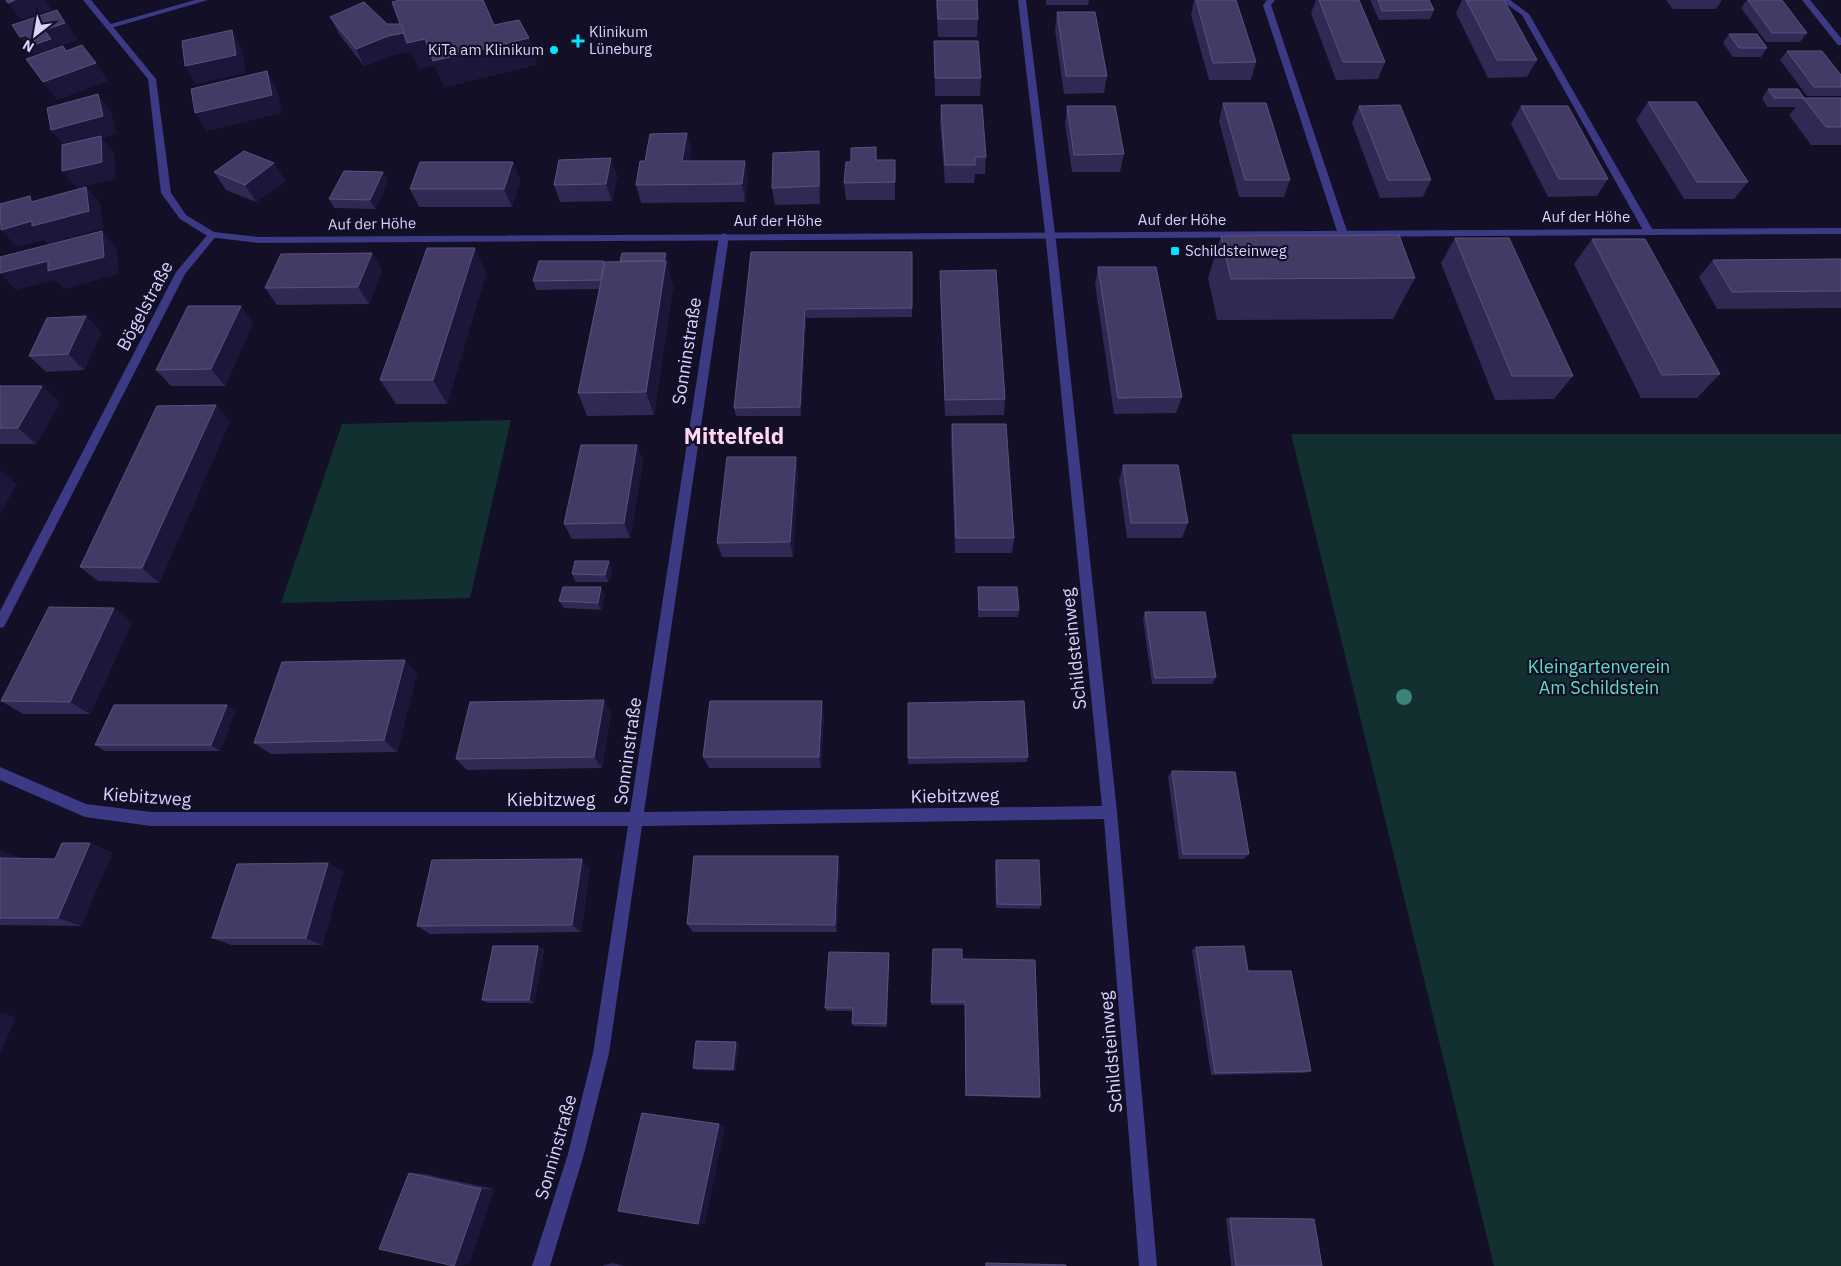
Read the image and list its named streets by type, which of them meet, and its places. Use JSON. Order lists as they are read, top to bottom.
{
  "streets": {
    "street": [
      "Auf der Höhe",
      "Bögelstraße",
      "Sonninstraße",
      "Schildsteinweg",
      "Kiebitzweg"
    ]
  },
  "crossings": [
    ["Auf der Höhe", "Bögelstraße"],
    ["Auf der Höhe", "Sonninstraße"],
    ["Auf der Höhe", "Schildsteinweg"],
    ["Sonninstraße", "Kiebitzweg"],
    ["Schildsteinweg", "Kiebitzweg"]
  ],
  "districts": ["Mittelfeld"],
  "parks": ["Kleingartenverein Am Schildstein"],
  "places": {
    "health": ["Klinikum Lüneburg"],
    "other": ["KiTa am Klinikum"],
    "transit": ["Schildsteinweg"]
  },
  "north": "bottom left"
}
